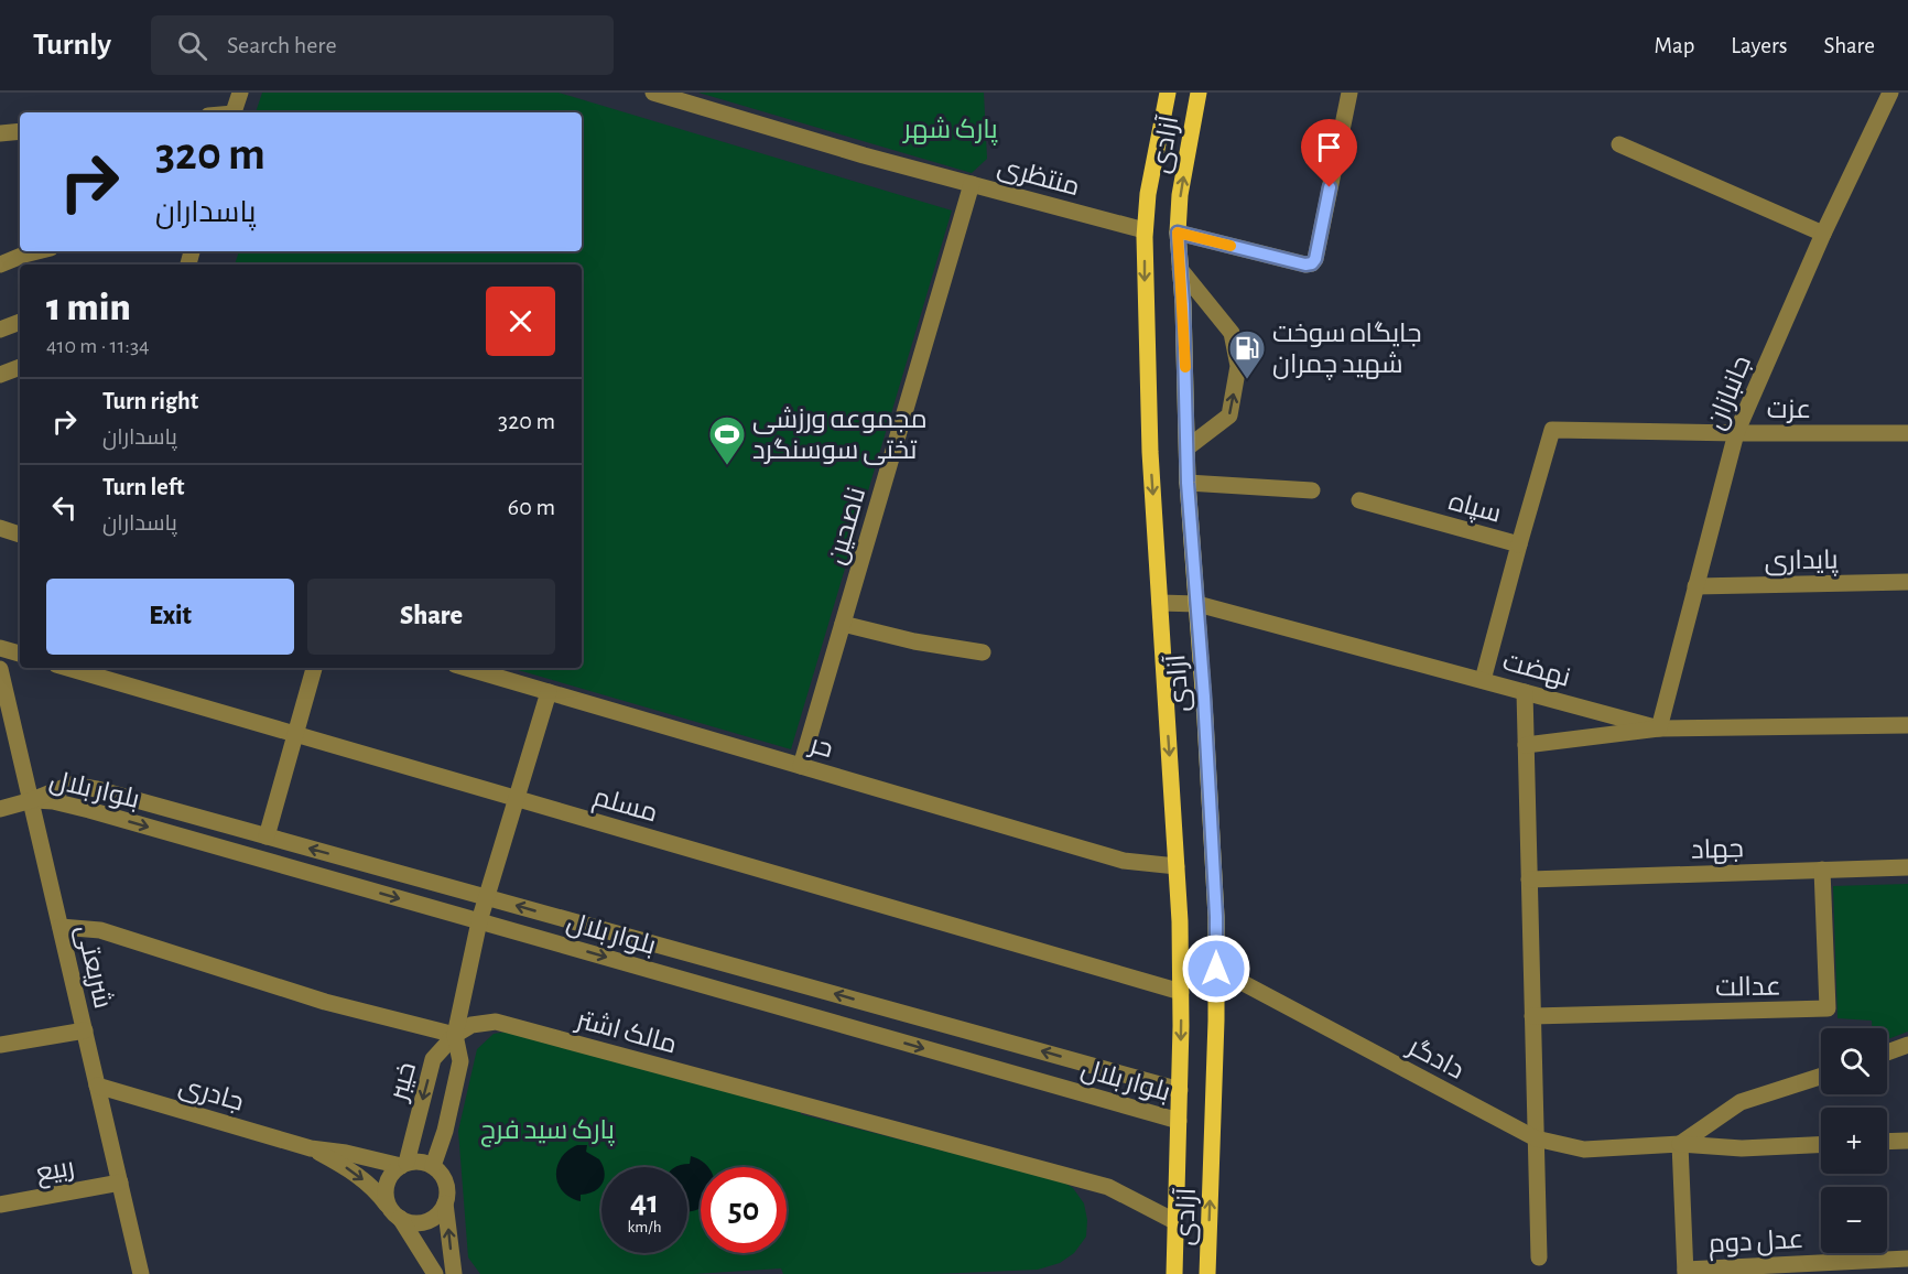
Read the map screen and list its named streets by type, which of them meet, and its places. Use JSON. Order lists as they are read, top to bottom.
{
  "streets": {
    "main road": ["آزادی"],
    "street": [
      "منتظری",
      "جانبازان",
      "عزت",
      "سپاه",
      "ناصحین",
      "پایداری",
      "نهضت",
      "حر",
      "بلوار بلال",
      "مسلم",
      "جهاد",
      "شریعتی",
      "عدالت",
      "مالک اشتر",
      "دادگر",
      "خیبر",
      "جادری",
      "ربیع",
      "عدل دوم"
    ]
  },
  "crossings": [
    ["آزادی", "منتظری"],
    ["آزادی", "نهضت"],
    ["آزادی", "حر"],
    ["آزادی", "بلوار بلال"],
    ["آزادی", "مسلم"],
    ["آزادی", "مالک اشتر"],
    ["آزادی", "دادگر"],
    ["منتظری", "ناصحین"],
    ["جانبازان", "عزت"],
    ["جانبازان", "پایداری"],
    ["جانبازان", "نهضت"],
    ["عزت", "سپاه"],
    ["سپاه", "نهضت"],
    ["ناصحین", "حر"],
    ["بلوار بلال", "شریعتی"],
    ["جهاد", "عدالت"],
    ["شریعتی", "جادری"],
    ["شریعتی", "ربیع"],
    ["مالک اشتر", "خیبر"]
  ],
  "parks": ["پارک شهر", "پارک سید فرج"],
  "places": {
    "fuel station": ["جایگاه سوخت شهید چمران"],
    "sports": ["مجموعه ورزشی تختی سوسنگرد"]
  },
  "page": {
    "header": "Turnly",
    "search": "Search here",
    "nav": ["Map", "Layers", "Share"],
    "turn": ["320 m", "پاسداران"],
    "heading": ["1 min", "410 m · 11:34"],
    "list": [
      {
        "name": "Turn right",
        "note": "پاسداران",
        "value": "320 m"
      },
      {
        "name": "Turn left",
        "note": "پاسداران",
        "value": "60 m"
      }
    ],
    "buttons": ["Exit", "Share"],
    "map_buttons": ["+", "−"],
    "speed": "41 km/h",
    "limit": "50"
  }
}
